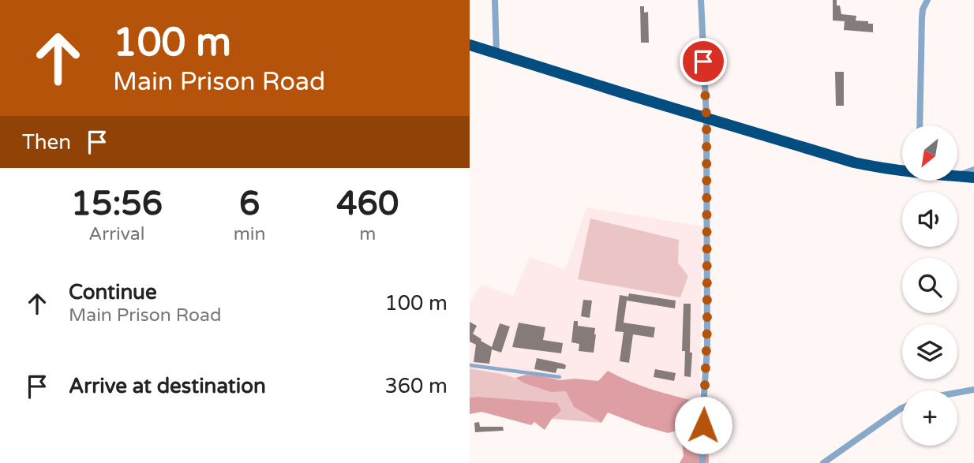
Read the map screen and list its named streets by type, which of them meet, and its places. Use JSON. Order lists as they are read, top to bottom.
{
  "north": "bottom left",
  "page": {
    "turn": ["100 m", "Main Prison Road"],
    "then": "Then",
    "map_buttons": "+",
    "eta": [
      "15:56",
      "Arrival",
      "6",
      "min",
      "460",
      "m"
    ],
    "list": [
      {
        "name": "Continue",
        "note": "Main Prison Road",
        "value": "100 m"
      },
      {
        "name": "Arrive at destination",
        "value": "360 m"
      }
    ]
  }
}
